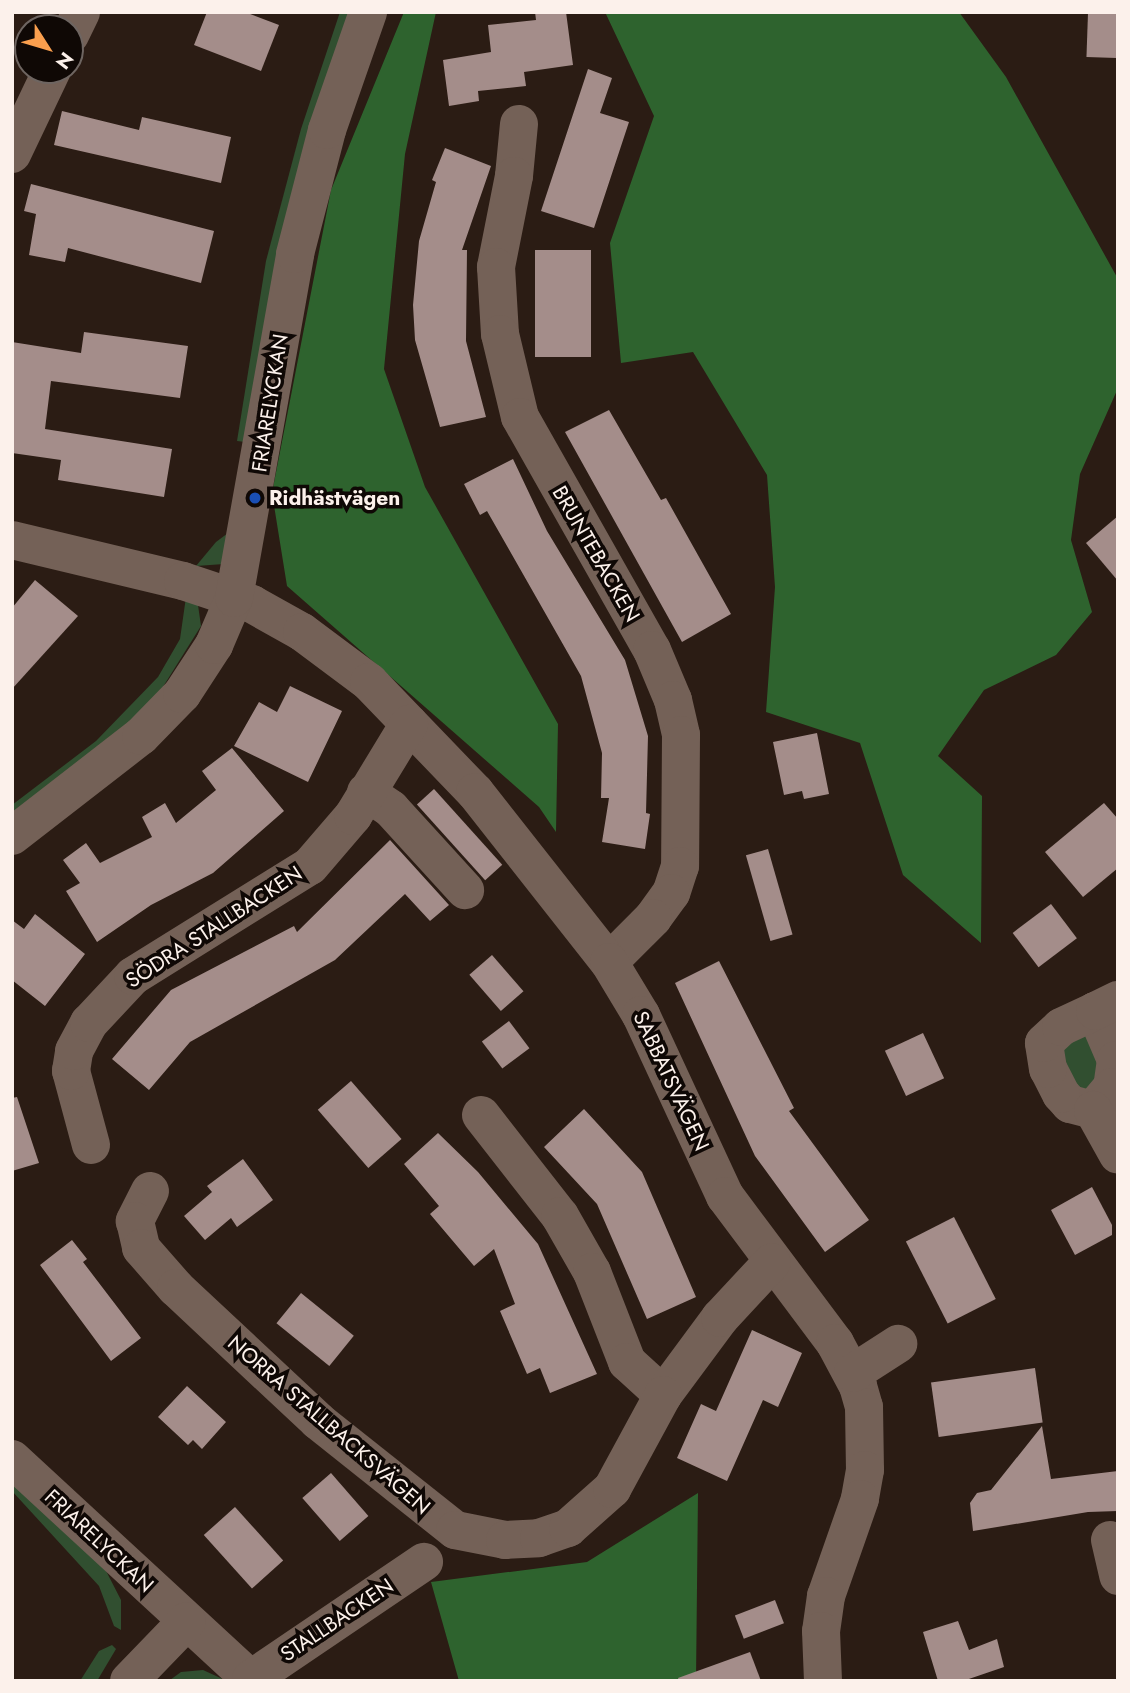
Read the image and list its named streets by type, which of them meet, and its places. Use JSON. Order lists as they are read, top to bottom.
{
  "streets": {
    "street": [
      "FRIARELYCKAN",
      "BRUNTEBACKEN",
      "SÖDRA STALLBACKEN",
      "SABBATSVÄGEN",
      "NORRA STALLBACKSVÄGEN",
      "STALLBACKEN"
    ]
  },
  "crossings": [
    ["FRIARELYCKAN", "SABBATSVÄGEN"],
    ["FRIARELYCKAN", "STALLBACKEN"],
    ["BRUNTEBACKEN", "SABBATSVÄGEN"],
    ["SÖDRA STALLBACKEN", "SABBATSVÄGEN"],
    ["SABBATSVÄGEN", "NORRA STALLBACKSVÄGEN"]
  ],
  "places": ["Ridhästvägen"],
  "north": "bottom right"
}
